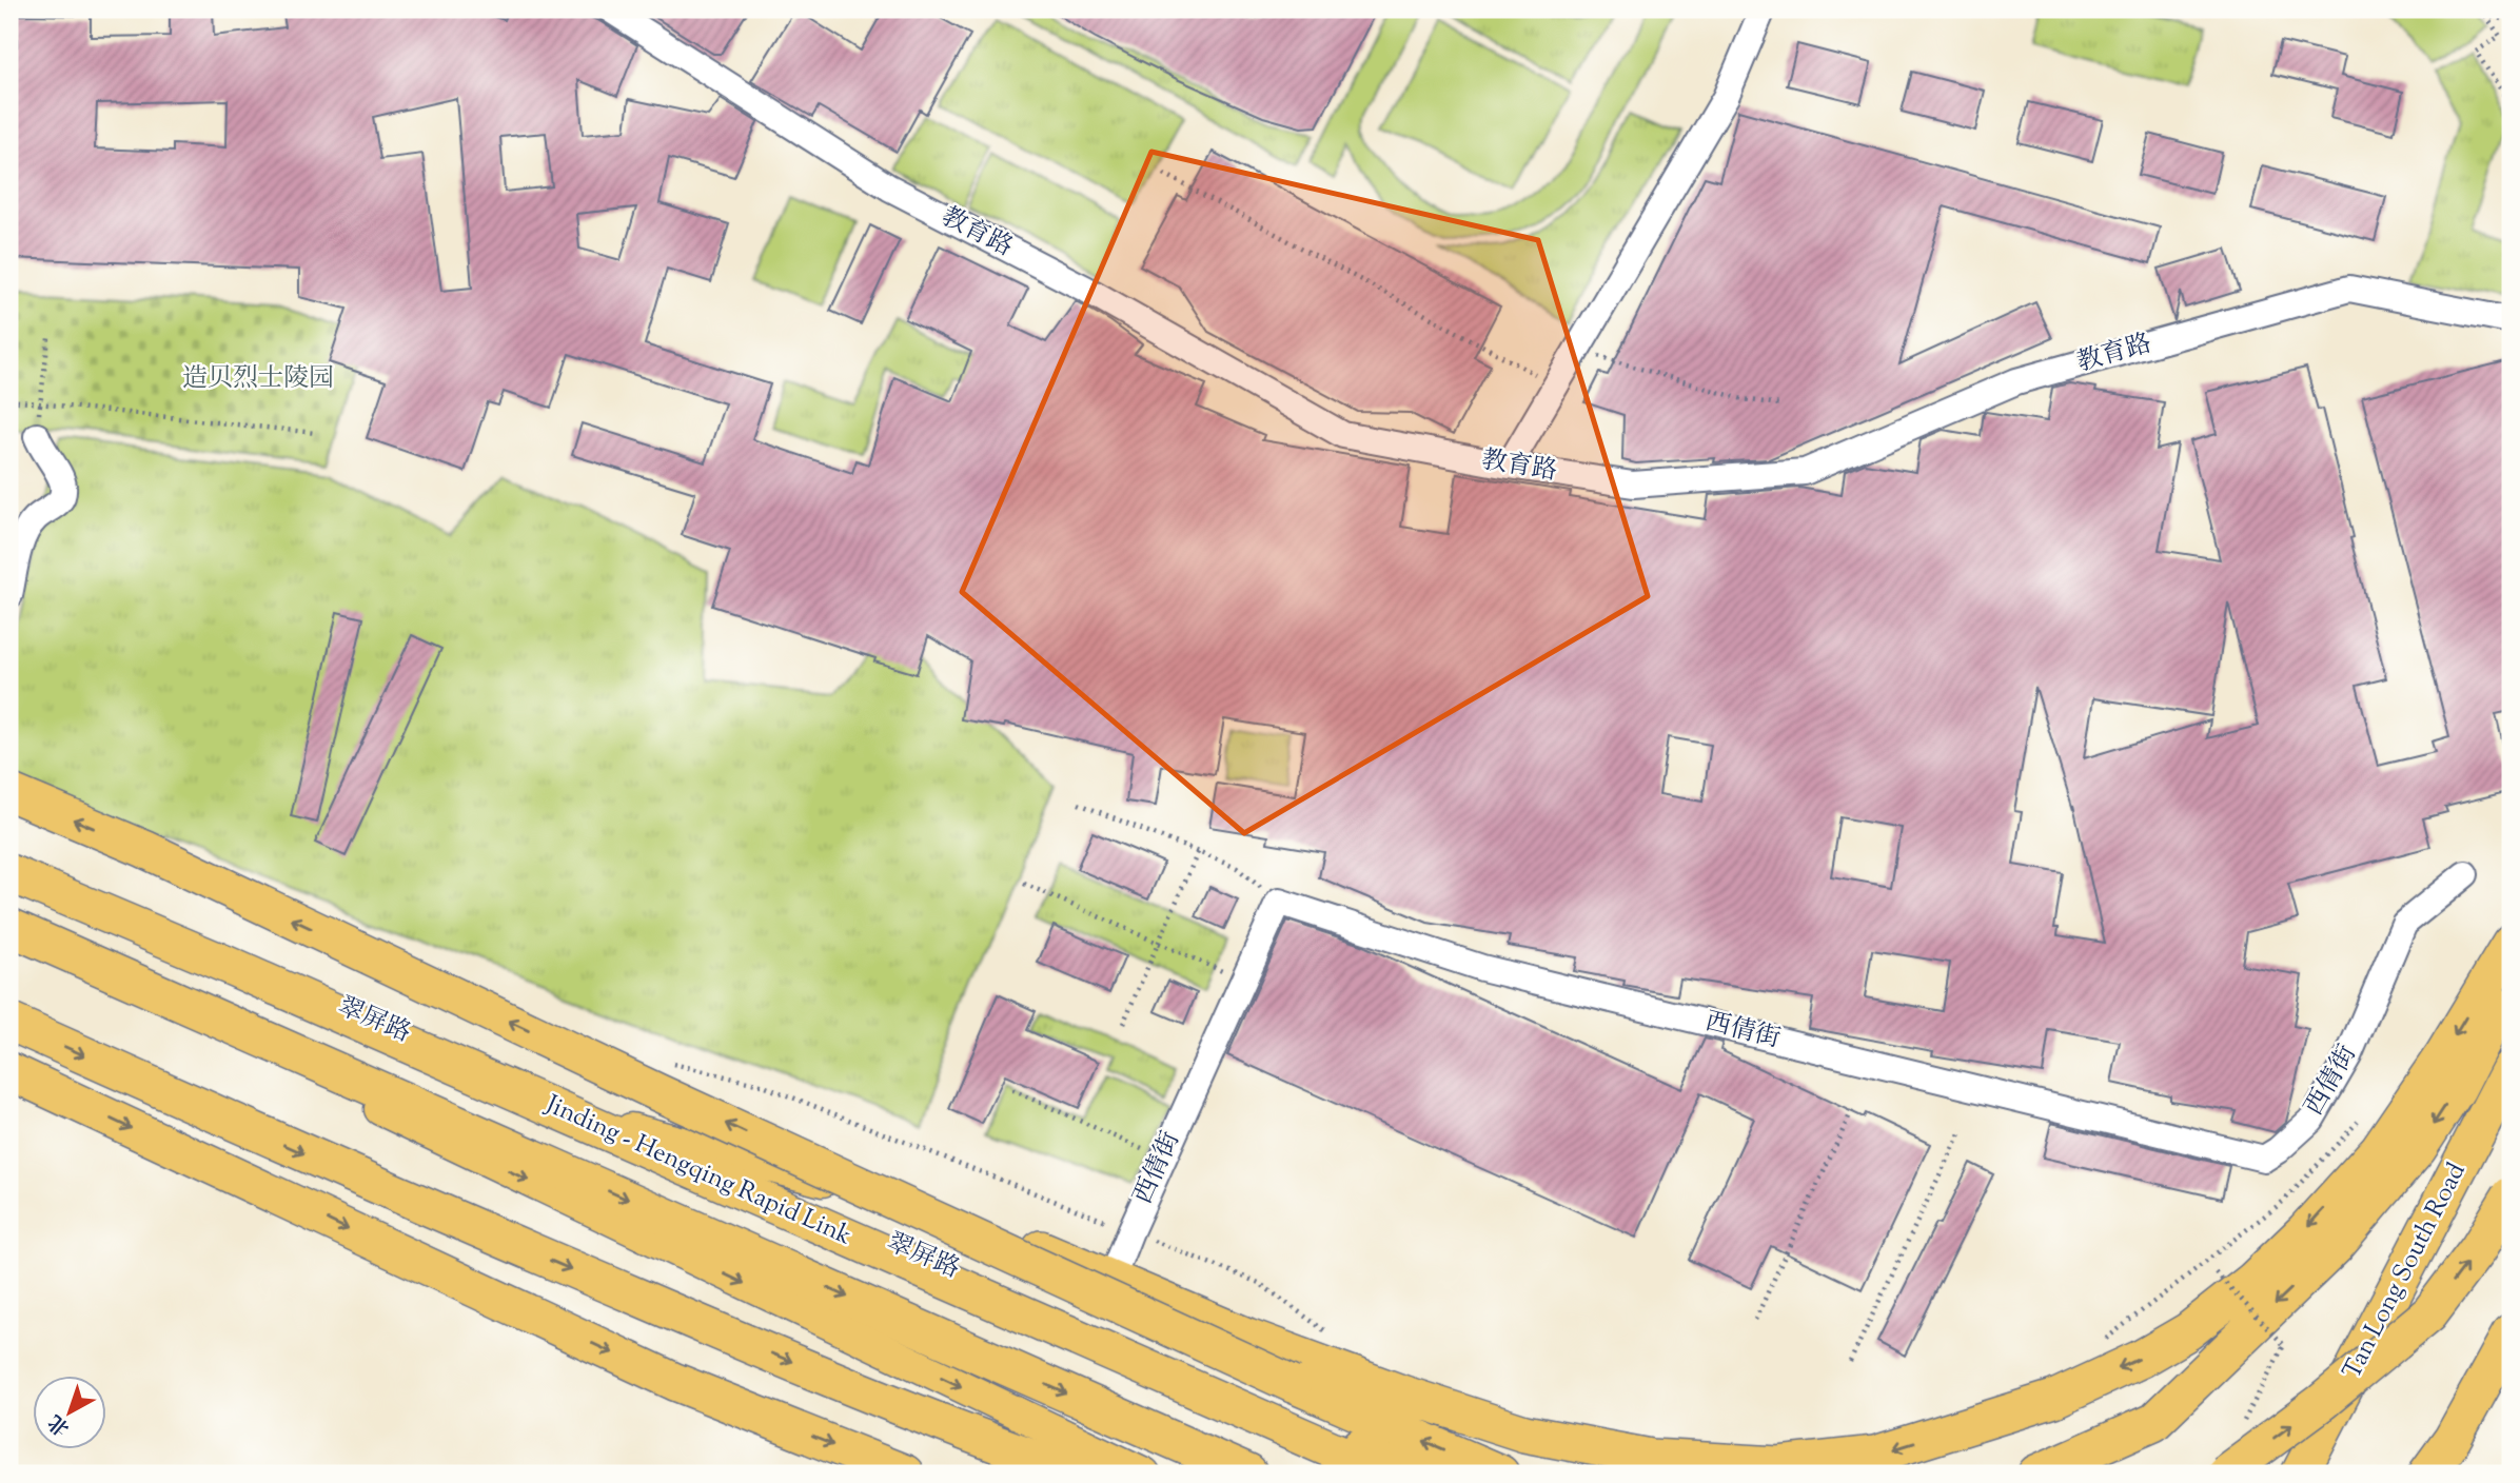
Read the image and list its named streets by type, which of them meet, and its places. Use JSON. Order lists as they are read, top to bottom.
{
  "streets": {
    "highway": ["Jinding - Hengqing Rapid Link", "Tan Long South Road"],
    "main road": ["翠屏路"],
    "street": ["教育路", "西倩街"]
  },
  "parks": ["造贝烈士陵园"],
  "north": "bottom left"
}
